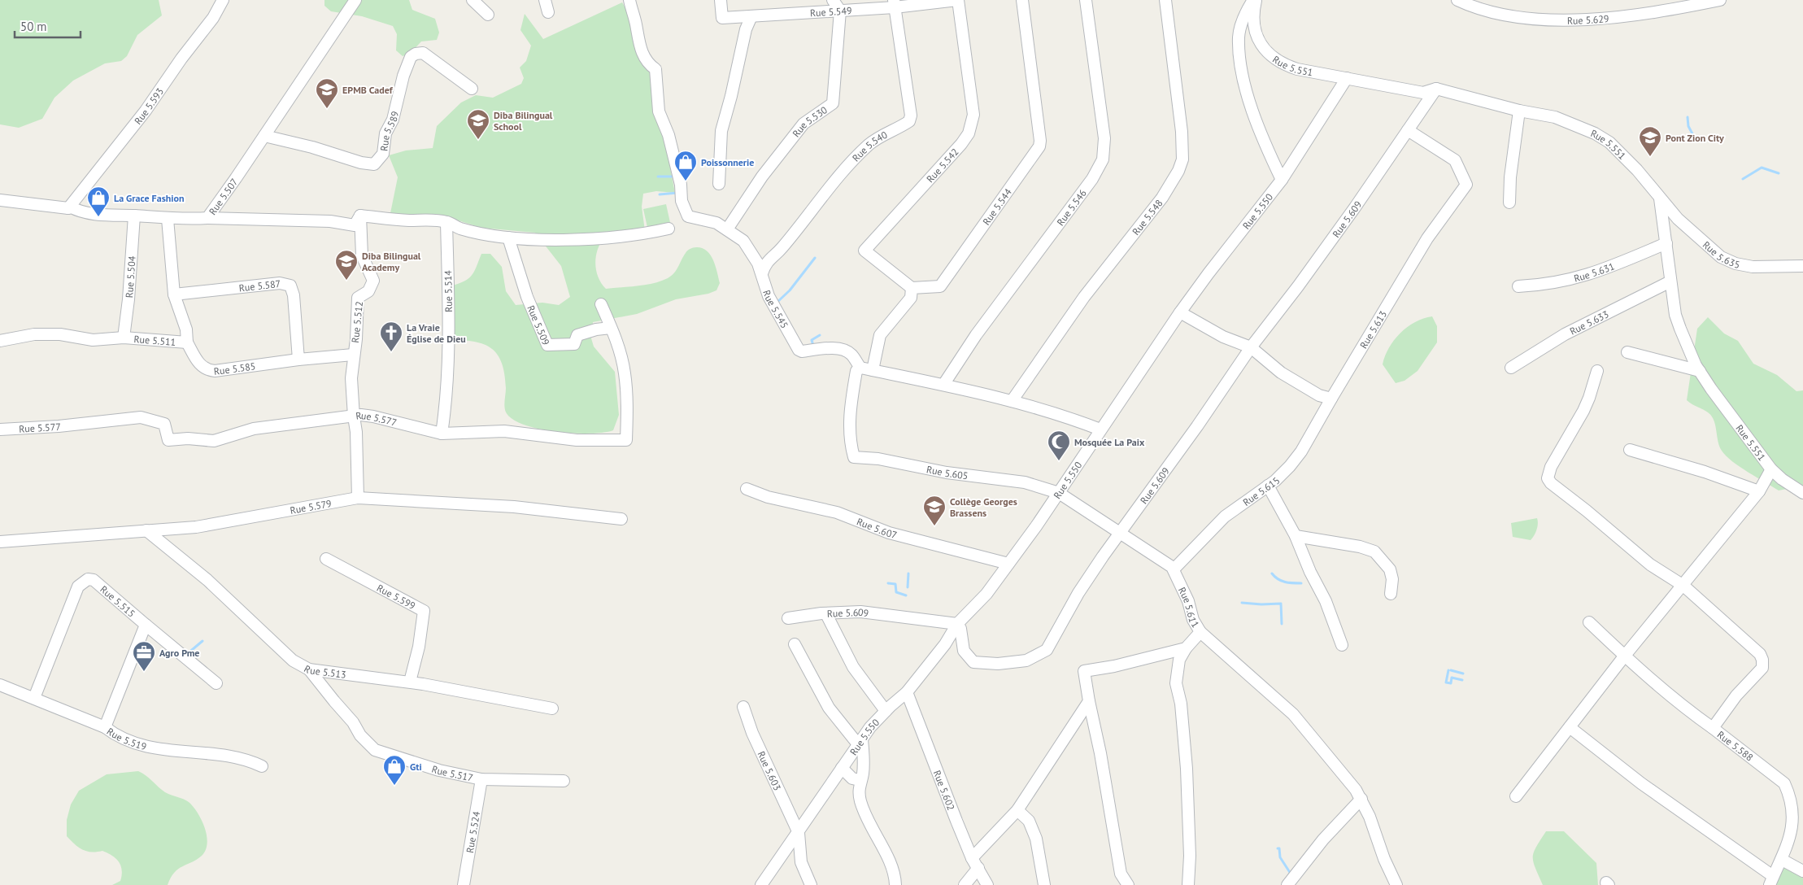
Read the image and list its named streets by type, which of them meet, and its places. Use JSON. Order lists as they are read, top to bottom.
{
  "streets": {
    "street": [
      "Rue 5.549",
      "Rue 5.629",
      "Rue 5.551",
      "Rue 5.593",
      "Rue 5.530",
      "Rue 5.589",
      "Rue 5.540",
      "Rue 5.542",
      "Rue 5.507",
      "Rue 5.544",
      "Rue 5.546",
      "Rue 5.550",
      "Rue 5.548",
      "Rue 5.609",
      "Rue 5.635",
      "Rue 5.631",
      "Rue 5.504",
      "Rue 5.587",
      "Rue 5.514",
      "Rue 5.545",
      "Rue 5.512",
      "Rue 5.633",
      "Rue 5.509",
      "Rue 5.613",
      "Rue 5.511",
      "Rue 5.585",
      "Rue 5.577",
      "Rue 5.605",
      "Rue 5.615",
      "Rue 5.579",
      "Rue 5.607",
      "Rue 5.599",
      "Rue 5.515",
      "Rue 5.611",
      "Rue 5.513",
      "Rue 5.519",
      "Rue 5.588",
      "Rue 5.603",
      "Rue 5.517",
      "Rue 5.602",
      "Rue 5.524"
    ]
  },
  "crossings": [
    ["Rue 5.549", "Rue 5.530"],
    ["Rue 5.549", "Rue 5.540"],
    ["Rue 5.549", "Rue 5.542"],
    ["Rue 5.551", "Rue 5.550"],
    ["Rue 5.551", "Rue 5.609"],
    ["Rue 5.551", "Rue 5.635"],
    ["Rue 5.551", "Rue 5.631"],
    ["Rue 5.551", "Rue 5.633"],
    ["Rue 5.593", "Rue 5.507"],
    ["Rue 5.530", "Rue 5.545"],
    ["Rue 5.589", "Rue 5.507"],
    ["Rue 5.540", "Rue 5.545"],
    ["Rue 5.542", "Rue 5.544"],
    ["Rue 5.507", "Rue 5.504"],
    ["Rue 5.507", "Rue 5.511"],
    ["Rue 5.550", "Rue 5.609"],
    ["Rue 5.550", "Rue 5.605"],
    ["Rue 5.550", "Rue 5.607"],
    ["Rue 5.550", "Rue 5.603"],
    ["Rue 5.550", "Rue 5.602"],
    ["Rue 5.609", "Rue 5.613"],
    ["Rue 5.609", "Rue 5.605"],
    ["Rue 5.609", "Rue 5.611"],
    ["Rue 5.504", "Rue 5.511"],
    ["Rue 5.587", "Rue 5.511"],
    ["Rue 5.587", "Rue 5.585"],
    ["Rue 5.514", "Rue 5.577"],
    ["Rue 5.545", "Rue 5.605"],
    ["Rue 5.512", "Rue 5.577"],
    ["Rue 5.512", "Rue 5.579"],
    ["Rue 5.509", "Rue 5.577"],
    ["Rue 5.613", "Rue 5.615"],
    ["Rue 5.511", "Rue 5.585"],
    ["Rue 5.605", "Rue 5.611"],
    ["Rue 5.615", "Rue 5.611"],
    ["Rue 5.579", "Rue 5.513"],
    ["Rue 5.599", "Rue 5.513"],
    ["Rue 5.515", "Rue 5.519"],
    ["Rue 5.513", "Rue 5.517"],
    ["Rue 5.517", "Rue 5.524"]
  ],
  "places": {
    "school or university": [
      "EPMB Cadef",
      "Diba Bilingual School",
      "Pont Zion City",
      "Diba Bilingual Academy",
      "Collège Georges Brassens"
    ],
    "shop": ["Poissonnerie", "La Grace Fashion", "Gti"],
    "church": ["La Vraie Église de Dieu"],
    "mosque": ["Mosquée La Paix"],
    "office": ["Agro Pme"]
  },
  "scale_bar": "50 m"
}
